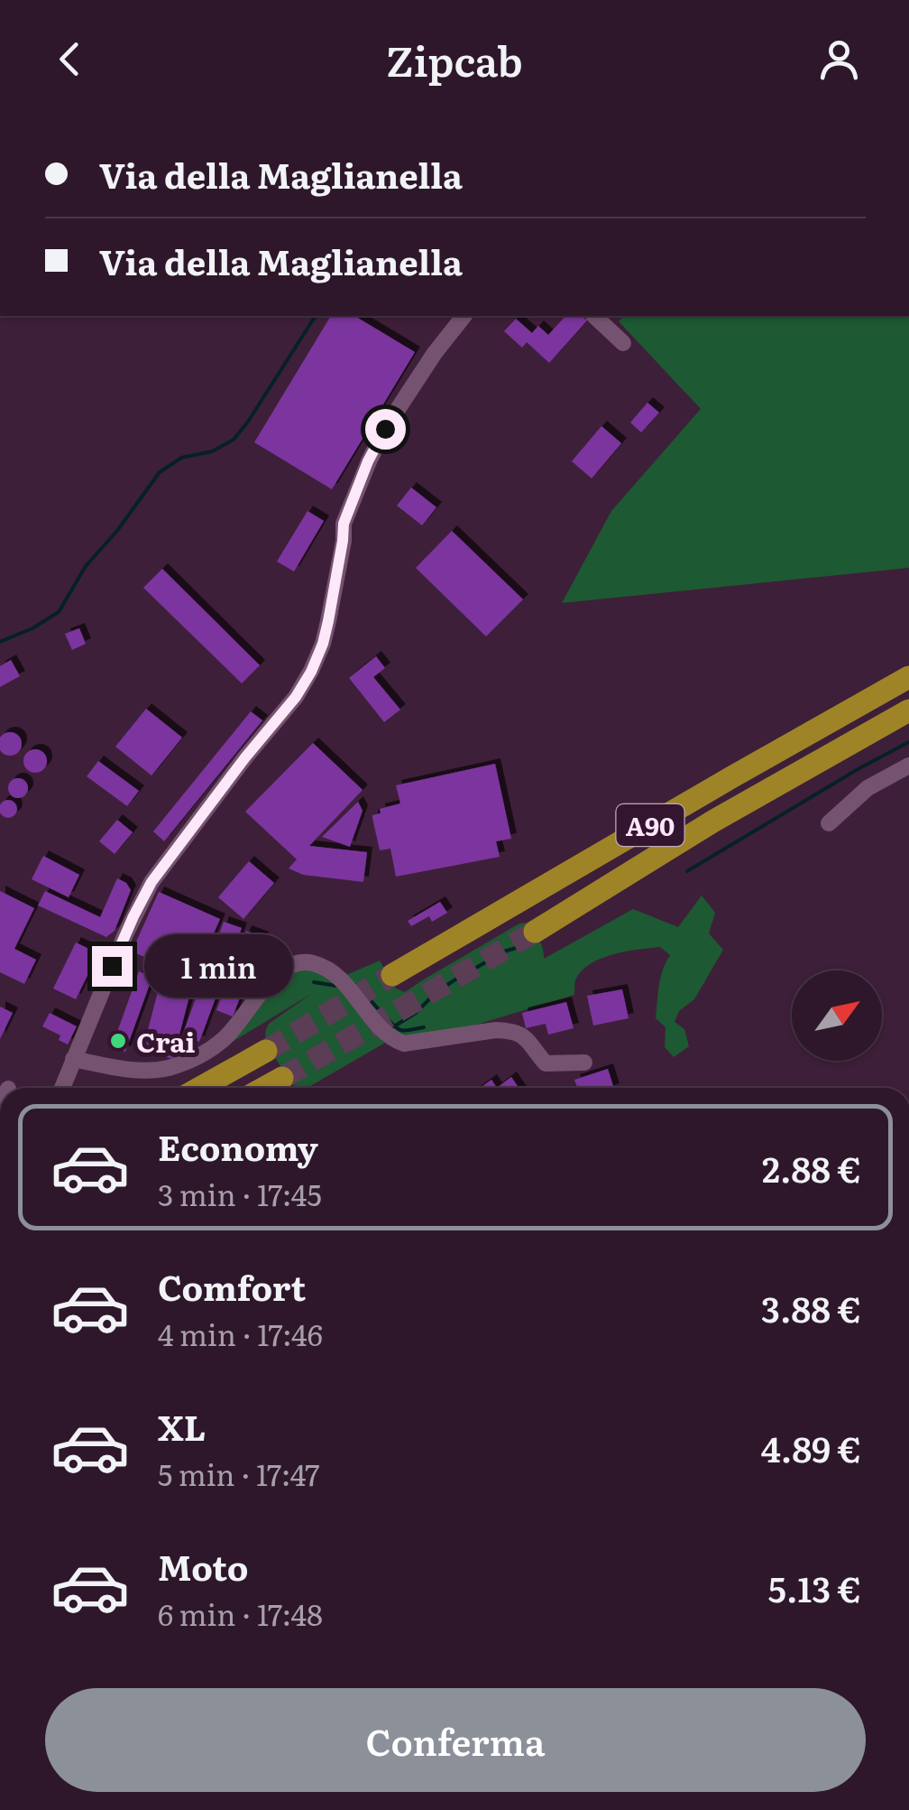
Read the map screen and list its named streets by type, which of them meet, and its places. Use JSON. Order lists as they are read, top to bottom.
{
  "streets": {
    "highway": ["A90"]
  },
  "places": ["Crai"],
  "north": "top right",
  "page": {
    "header": "Zipcab",
    "banner": ["Via della Maglianella", "Via della Maglianella"],
    "bubble": "1 min",
    "list": [
      {
        "name": "Economy",
        "note": "3 min · 17:45",
        "value": "2.88 €"
      },
      {
        "name": "Comfort",
        "note": "4 min · 17:46",
        "value": "3.88 €"
      },
      {
        "name": "XL",
        "note": "5 min · 17:47",
        "value": "4.89 €"
      },
      {
        "name": "Moto",
        "note": "6 min · 17:48",
        "value": "5.13 €"
      }
    ],
    "buttons": "Conferma"
  }
}
